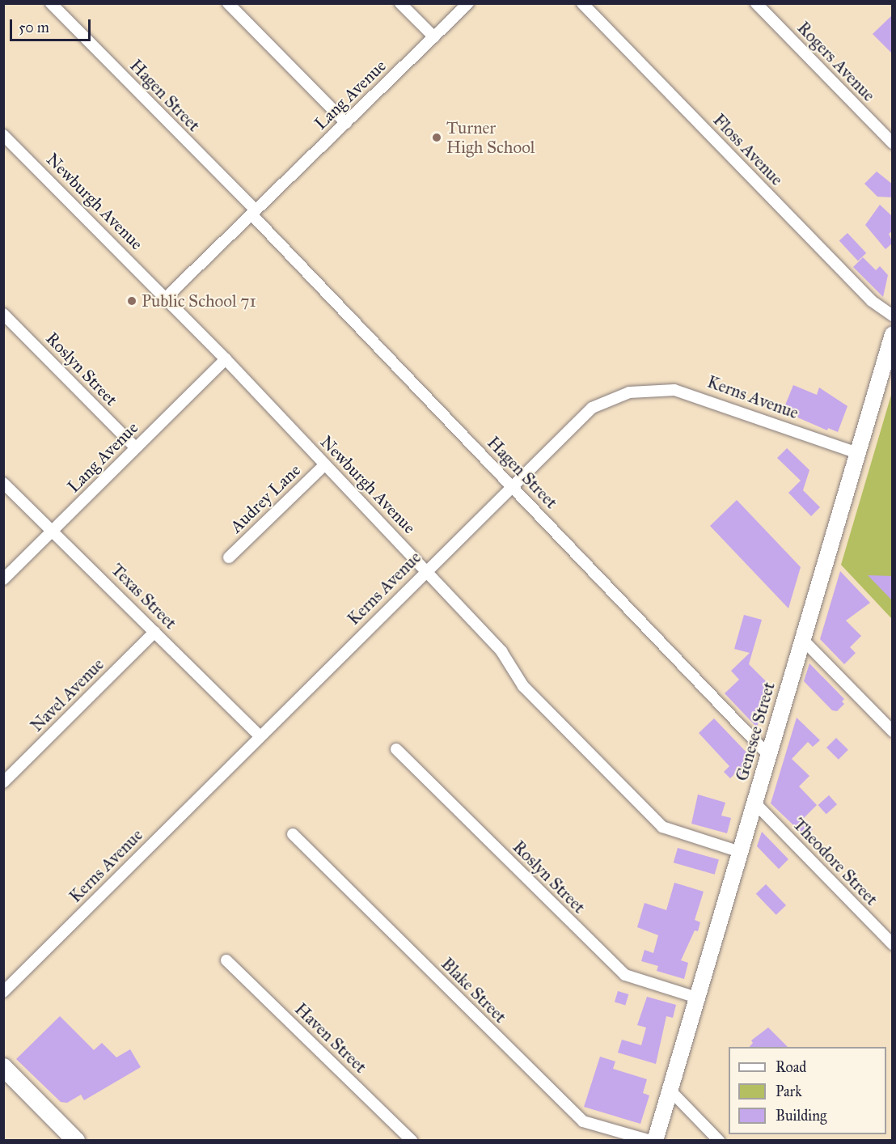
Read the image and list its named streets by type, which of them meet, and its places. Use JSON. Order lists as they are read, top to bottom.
{
  "streets": {
    "main road": ["Genesee Street"],
    "street": [
      "Rogers Avenue",
      "Lang Avenue",
      "Hagen Street",
      "Floss Avenue",
      "Newburgh Avenue",
      "Roslyn Street",
      "Kerns Avenue",
      "Audrey Lane",
      "Texas Street",
      "Navel Avenue",
      "Theodore Street",
      "Blake Street",
      "Haven Street"
    ]
  },
  "crossings": [
    ["Lang Avenue", "Hagen Street"],
    ["Lang Avenue", "Newburgh Avenue"],
    ["Lang Avenue", "Roslyn Street"],
    ["Lang Avenue", "Texas Street"],
    ["Hagen Street", "Kerns Avenue"],
    ["Hagen Street", "Genesee Street"],
    ["Newburgh Avenue", "Kerns Avenue"],
    ["Newburgh Avenue", "Audrey Lane"],
    ["Newburgh Avenue", "Genesee Street"],
    ["Roslyn Street", "Genesee Street"],
    ["Kerns Avenue", "Texas Street"],
    ["Kerns Avenue", "Genesee Street"],
    ["Texas Street", "Navel Avenue"],
    ["Genesee Street", "Theodore Street"]
  ],
  "places": ["Turner High School", "Public School 71"],
  "legend": ["Road", "Park", "Building"],
  "scale_bar": "50 m"
}
